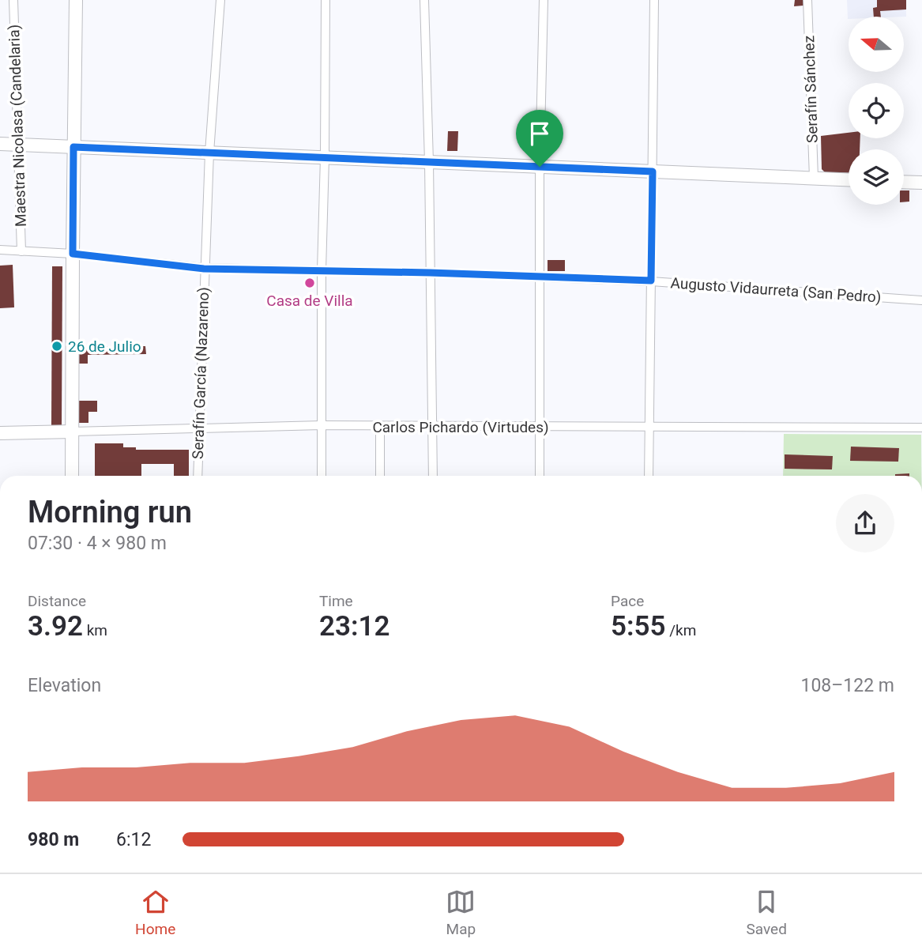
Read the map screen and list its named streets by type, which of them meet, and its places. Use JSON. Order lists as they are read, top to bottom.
{
  "streets": {
    "street": [
      "Serafín Sánchez",
      "Maestra Nicolasa (Candelaria)",
      "Augusto Vidaurreta (San Pedro)",
      "Serafín García (Nazareno)",
      "Carlos Pichardo (Virtudes)"
    ]
  },
  "crossings": [
    ["Maestra Nicolasa (Candelaria)", "Augusto Vidaurreta (San Pedro)"],
    ["Augusto Vidaurreta (San Pedro)", "Serafín García (Nazareno)"],
    ["Serafín García (Nazareno)", "Carlos Pichardo (Virtudes)"]
  ],
  "places": ["Casa de Villa", "26 de Julio"],
  "north": "left",
  "page": {
    "heading": ["Morning run", "07:30 · 4 × 980 m"],
    "stats": [
      ["Distance", "3.92 km"],
      ["Time", "23:12"],
      ["Pace", "5:55 /km"]
    ],
    "chart": ["Elevation", "108–122 m"],
    "list": [
      {
        "name": "980 m",
        "note": "6:12"
      }
    ],
    "tabs": ["Home", "Map", "Saved"]
  }
}
